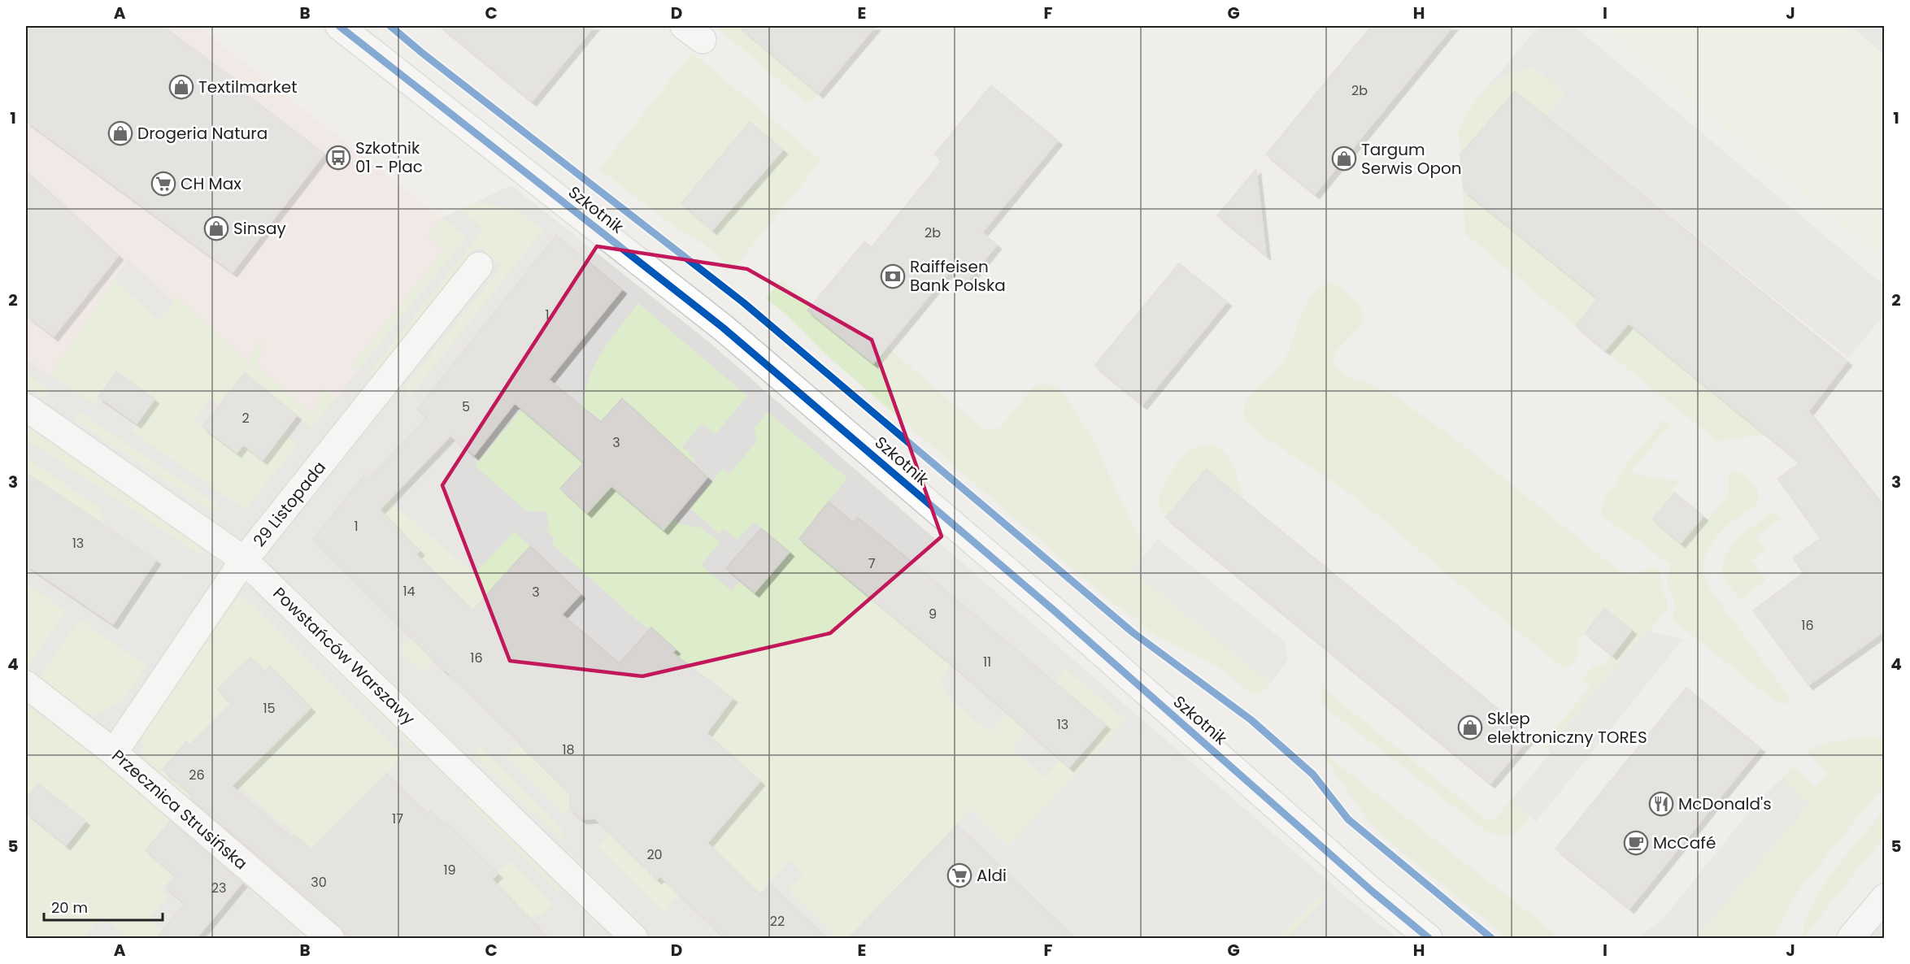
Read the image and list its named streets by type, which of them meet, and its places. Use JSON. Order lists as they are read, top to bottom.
{
  "streets": {
    "street": [
      "Szkotnik",
      "29 Listopada",
      "Powstańców Warszawy",
      "Przecznica Strusińska"
    ]
  },
  "crossings": [
    ["29 Listopada", "Powstańców Warszawy"],
    ["29 Listopada", "Przecznica Strusińska"]
  ],
  "places": {
    "shop": [
      "Textilmarket",
      "Drogeria Natura",
      "Targum Serwis Opon",
      "Sinsay",
      "Sklep elektroniczny TORES"
    ],
    "bus stop": ["Szkotnik 01 - Plac"],
    "supermarket": ["CH Max", "Aldi"],
    "bank": ["Raiffeisen Bank Polska"],
    "restaurant": ["McDonald's"],
    "cafe": ["McCafé"]
  },
  "house_numbers": [
    "2b",
    "2b",
    "1",
    "5",
    "2",
    "3",
    "1",
    "13",
    "7",
    "14",
    "3",
    "9",
    "16",
    "16",
    "11",
    "15",
    "13",
    "18",
    "26",
    "17",
    "20",
    "19",
    "30",
    "23",
    "22"
  ],
  "scale_bar": "20 m",
  "grid": {
    "columns": [
      "A",
      "B",
      "C",
      "D",
      "E",
      "F",
      "G",
      "H",
      "I",
      "J"
    ],
    "rows": [
      "1",
      "2",
      "3",
      "4",
      "5"
    ]
  }
}
